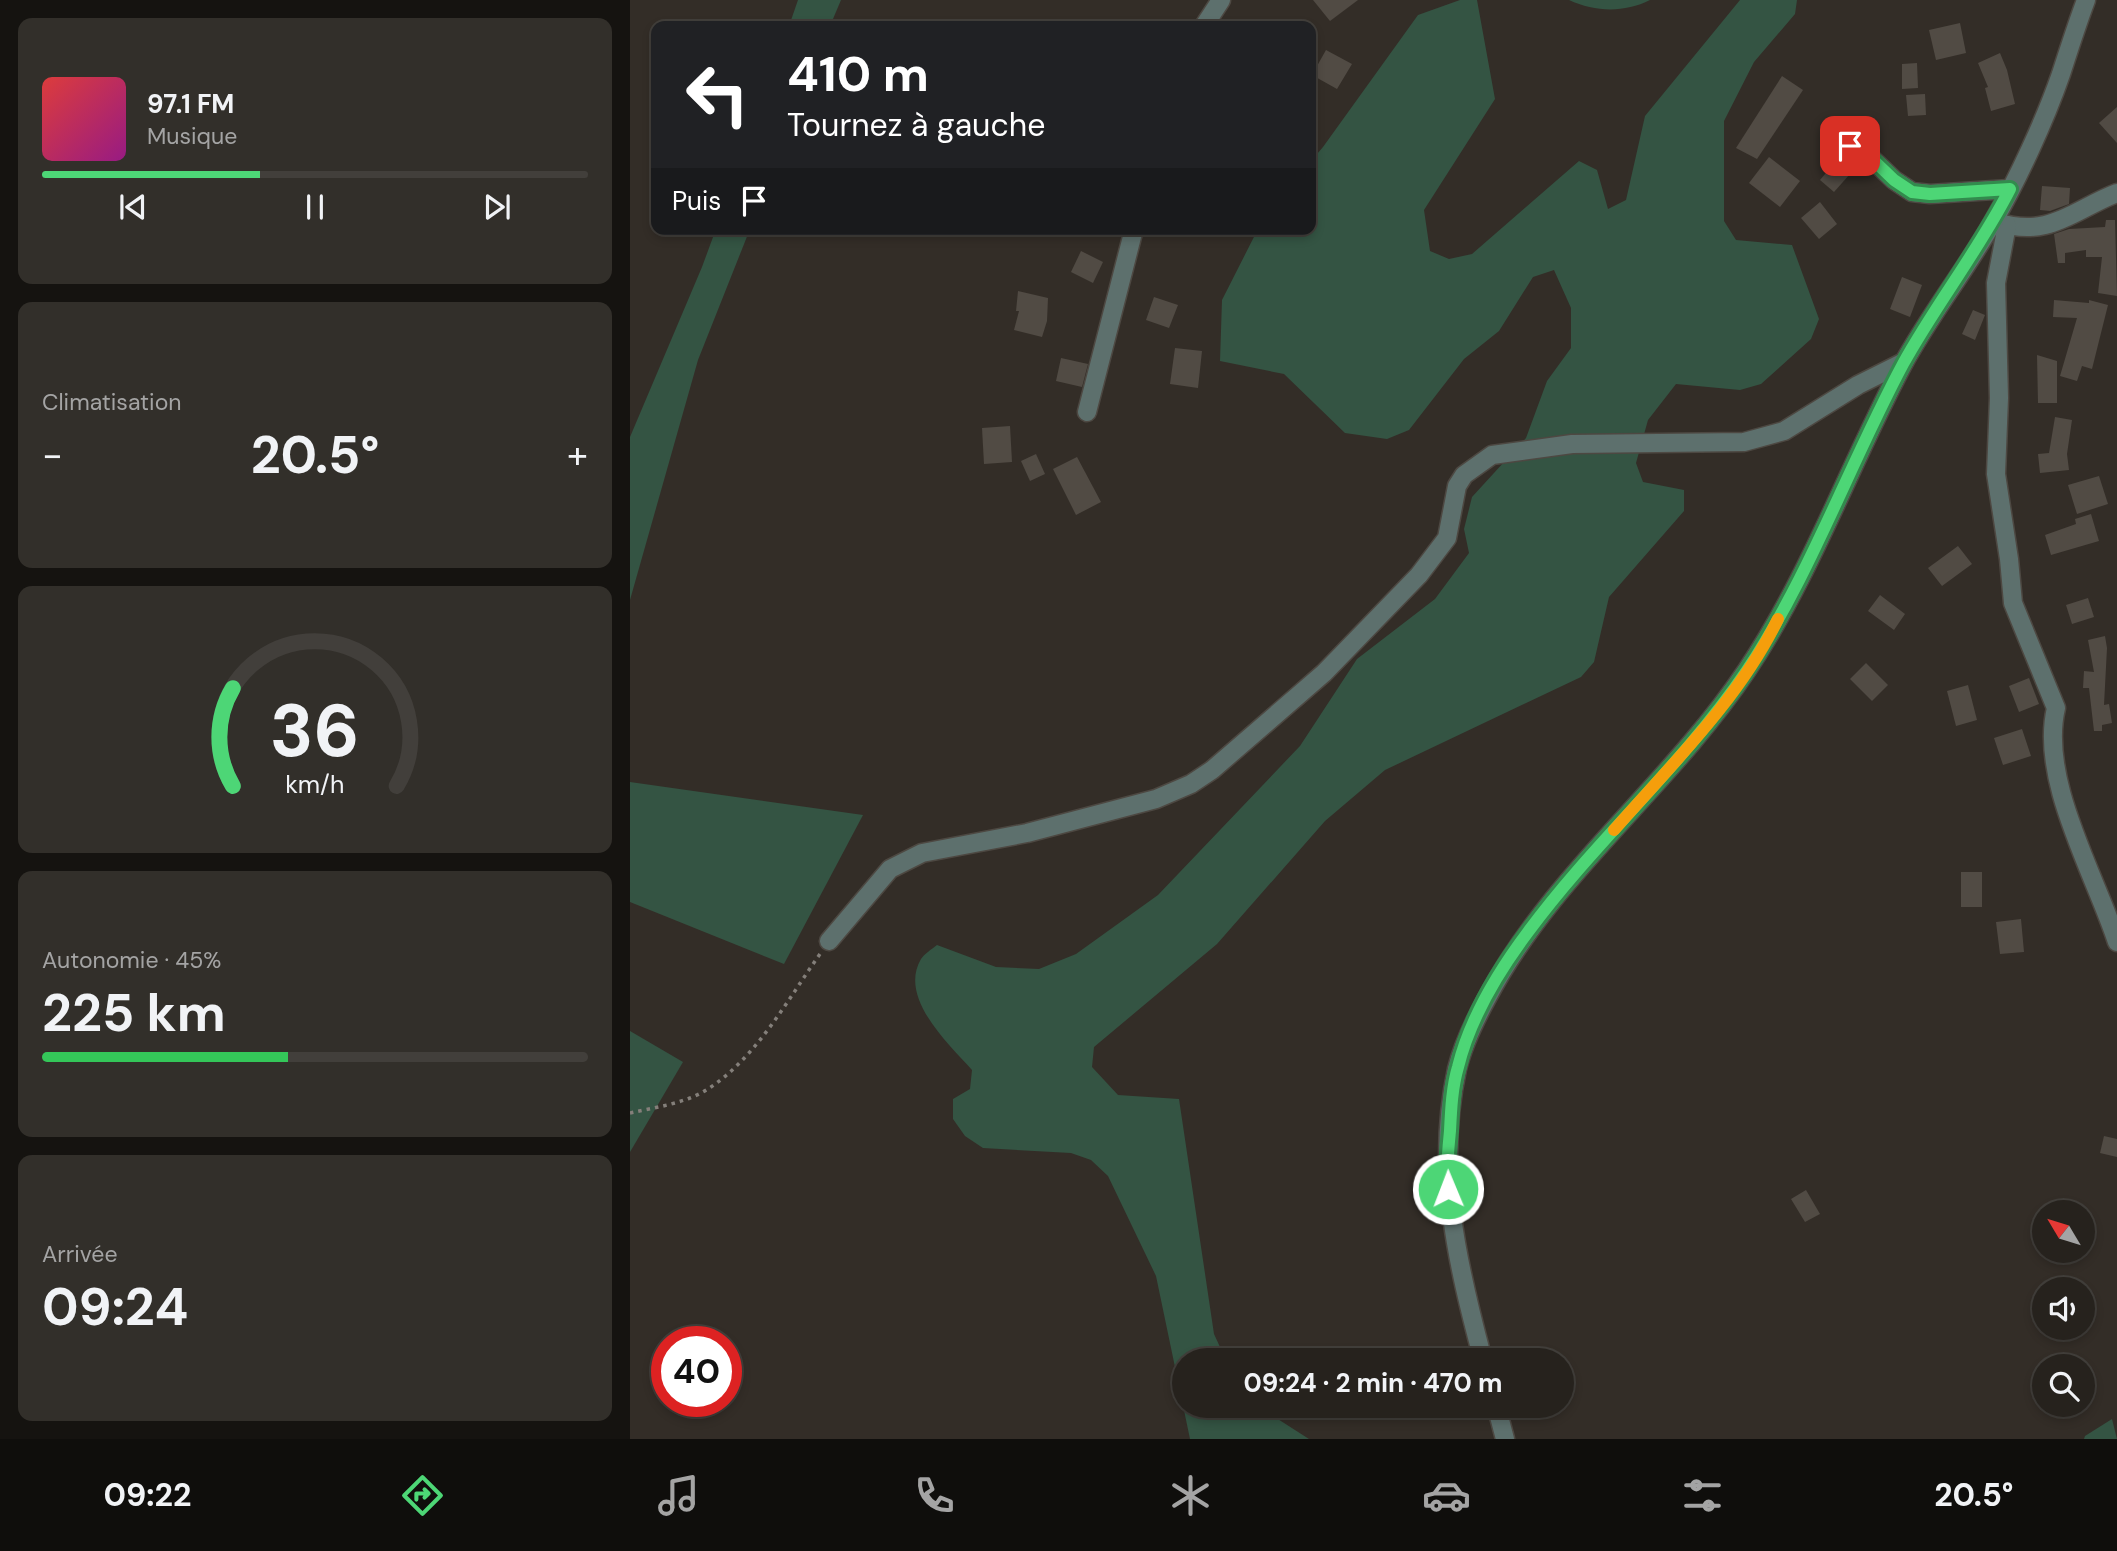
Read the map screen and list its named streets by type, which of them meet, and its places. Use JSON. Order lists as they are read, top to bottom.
{
  "north": "top left",
  "page": {
    "turn": ["410 m", "Tournez à gauche"],
    "song": ["97.1 FM", "Musique"],
    "then": "Puis",
    "tile": [
      "Climatisation",
      ["Autonomie · 45%", "225 km"],
      ["Arrivée", "09:24"]
    ],
    "heat": ["−", "20.5°", "+"],
    "limit": "40",
    "trip": "09:24 · 2 min · 470 m",
    "tabs": ["09:22", "20.5°"],
    "gauge": ["36", "km/h"]
  }
}
